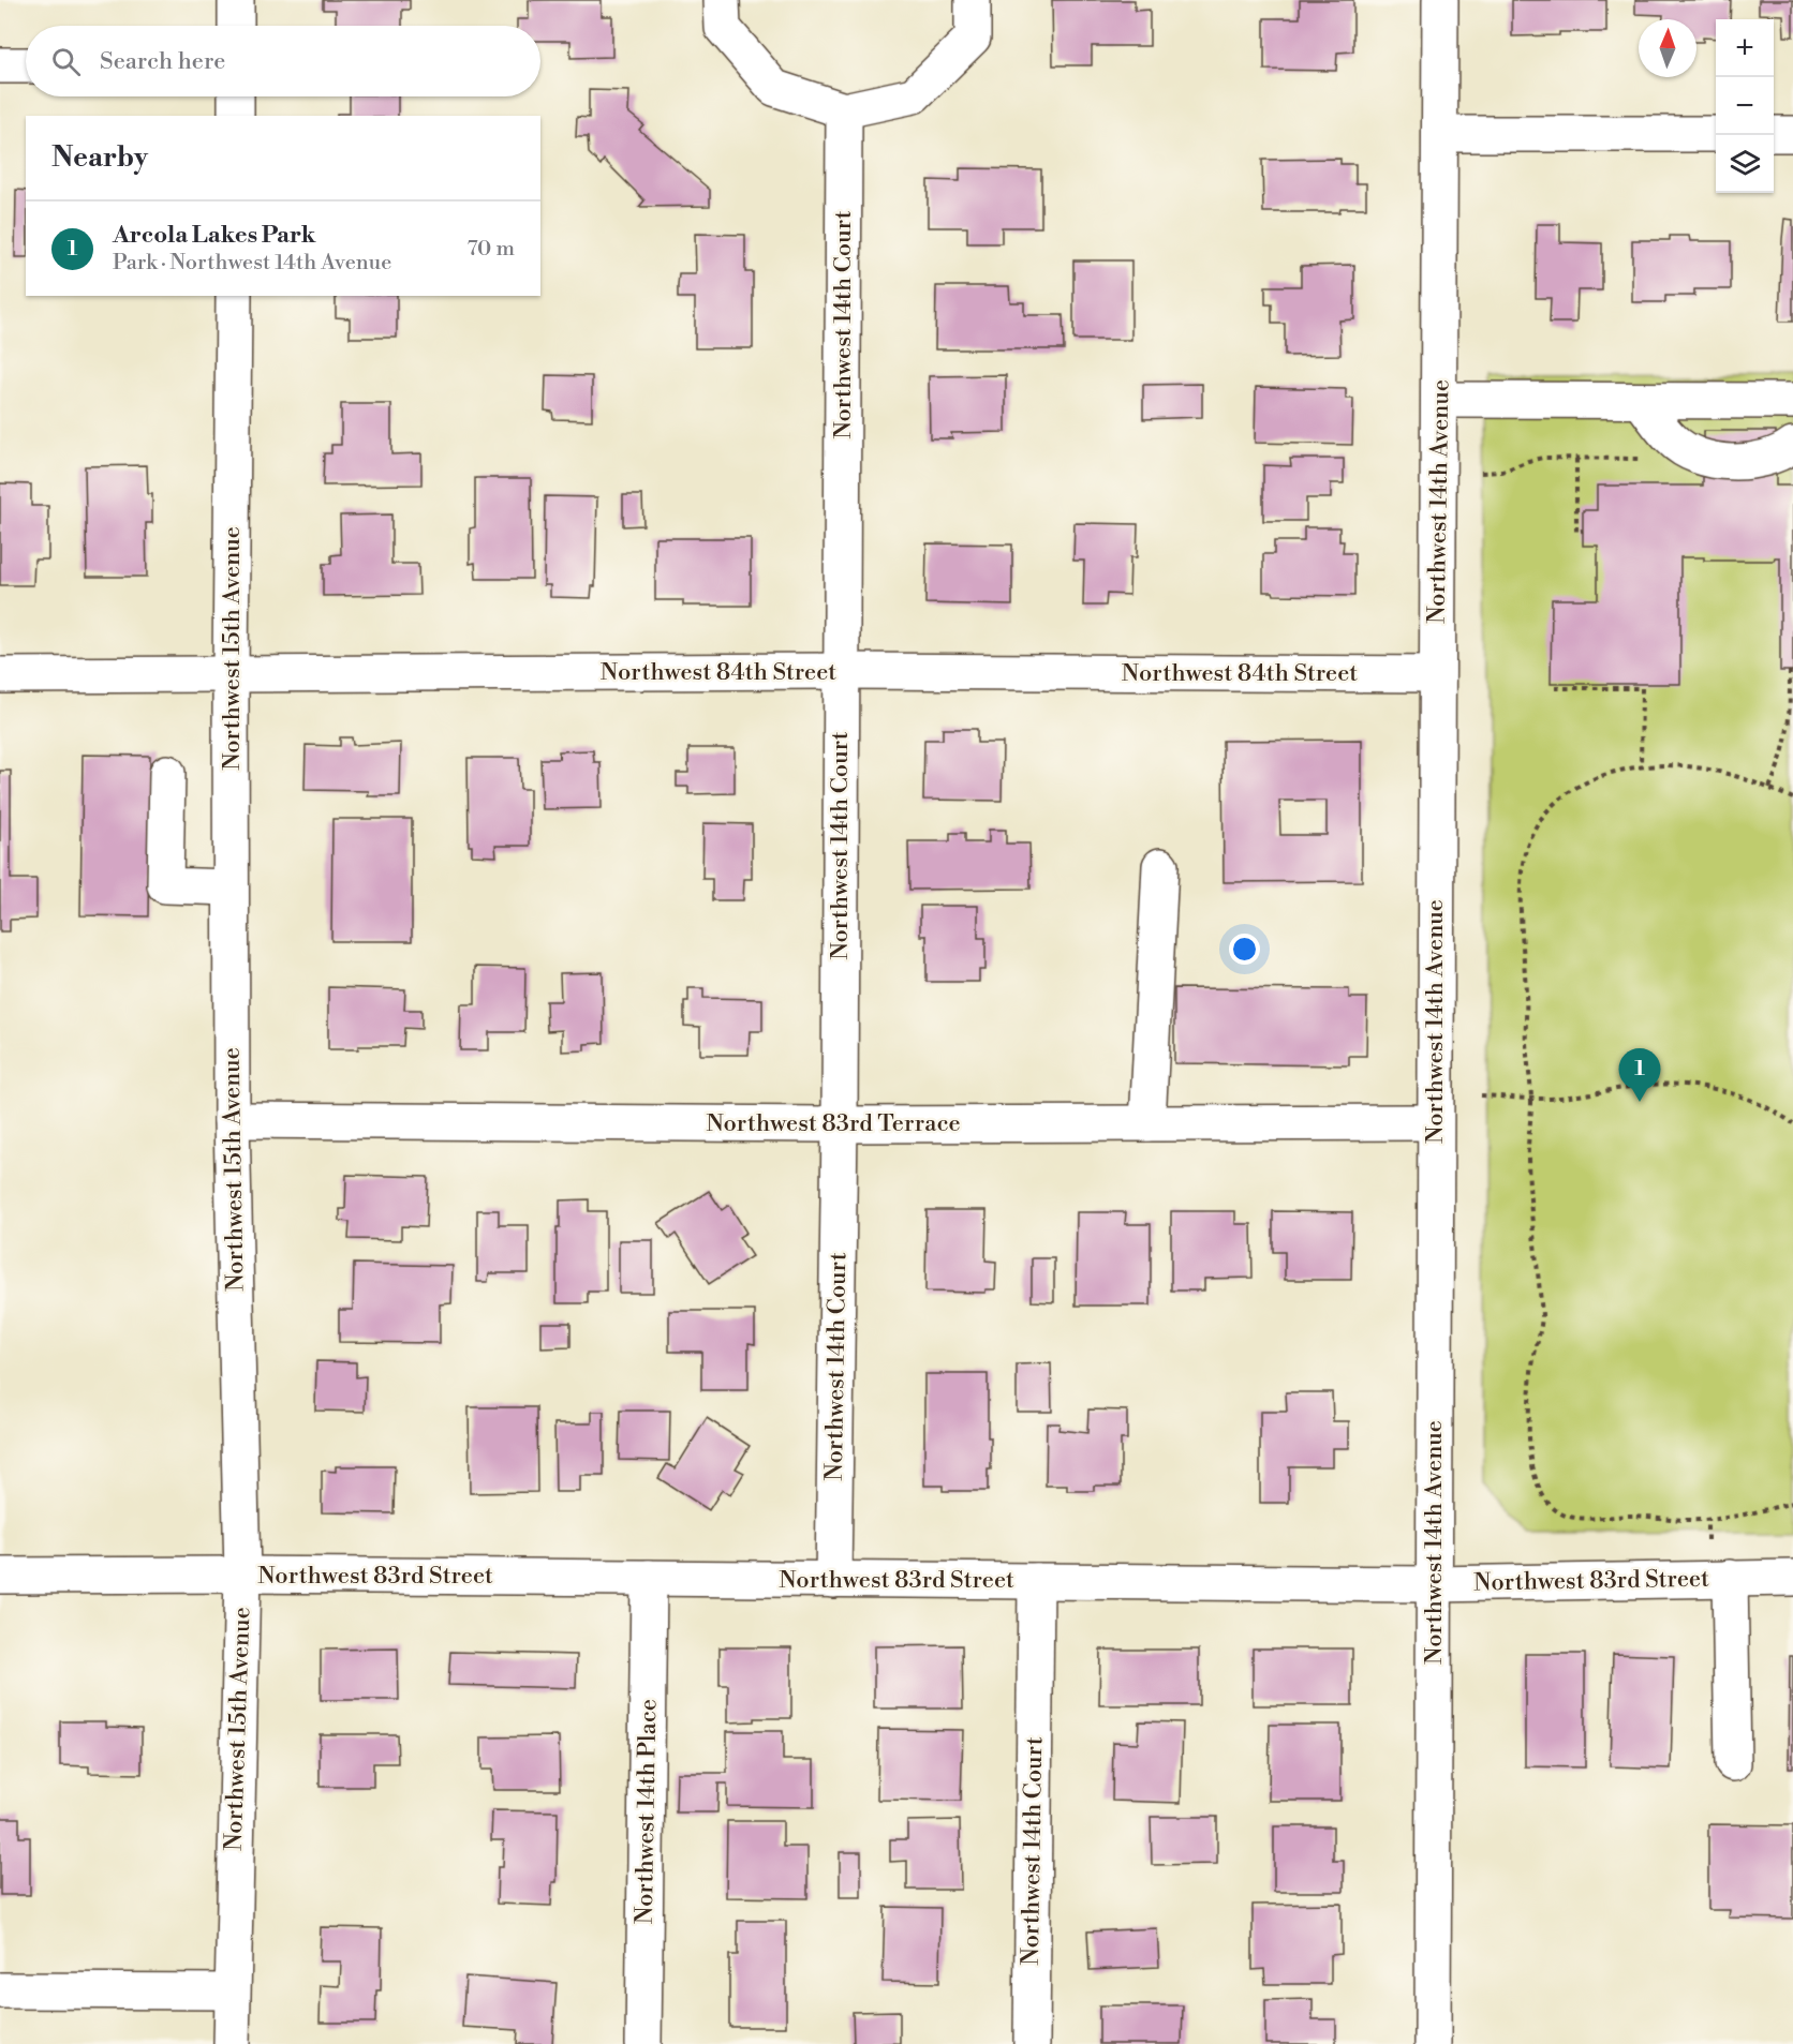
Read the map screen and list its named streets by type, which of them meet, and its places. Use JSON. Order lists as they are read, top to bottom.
{
  "streets": {
    "street": [
      "Northwest 14th Court",
      "Northwest 14th Avenue",
      "Northwest 15th Avenue",
      "Northwest 84th Street",
      "Northwest 83rd Terrace",
      "Northwest 83rd Street",
      "Northwest 14th Place"
    ]
  },
  "crossings": [
    ["Northwest 14th Court", "Northwest 84th Street"],
    ["Northwest 14th Court", "Northwest 83rd Terrace"],
    ["Northwest 14th Court", "Northwest 83rd Street"],
    ["Northwest 14th Avenue", "Northwest 84th Street"],
    ["Northwest 14th Avenue", "Northwest 83rd Terrace"],
    ["Northwest 14th Avenue", "Northwest 83rd Street"],
    ["Northwest 15th Avenue", "Northwest 84th Street"],
    ["Northwest 15th Avenue", "Northwest 83rd Terrace"],
    ["Northwest 15th Avenue", "Northwest 83rd Street"],
    ["Northwest 83rd Street", "Northwest 14th Place"]
  ],
  "north": "top",
  "page": {
    "map_buttons": ["+", "−"],
    "search": "Search here",
    "heading": "Nearby",
    "list": [
      {
        "mark": "1",
        "name": "Arcola Lakes Park",
        "note": "Park · Northwest 14th Avenue",
        "value": "70 m"
      }
    ],
    "pins": "1"
  }
}
